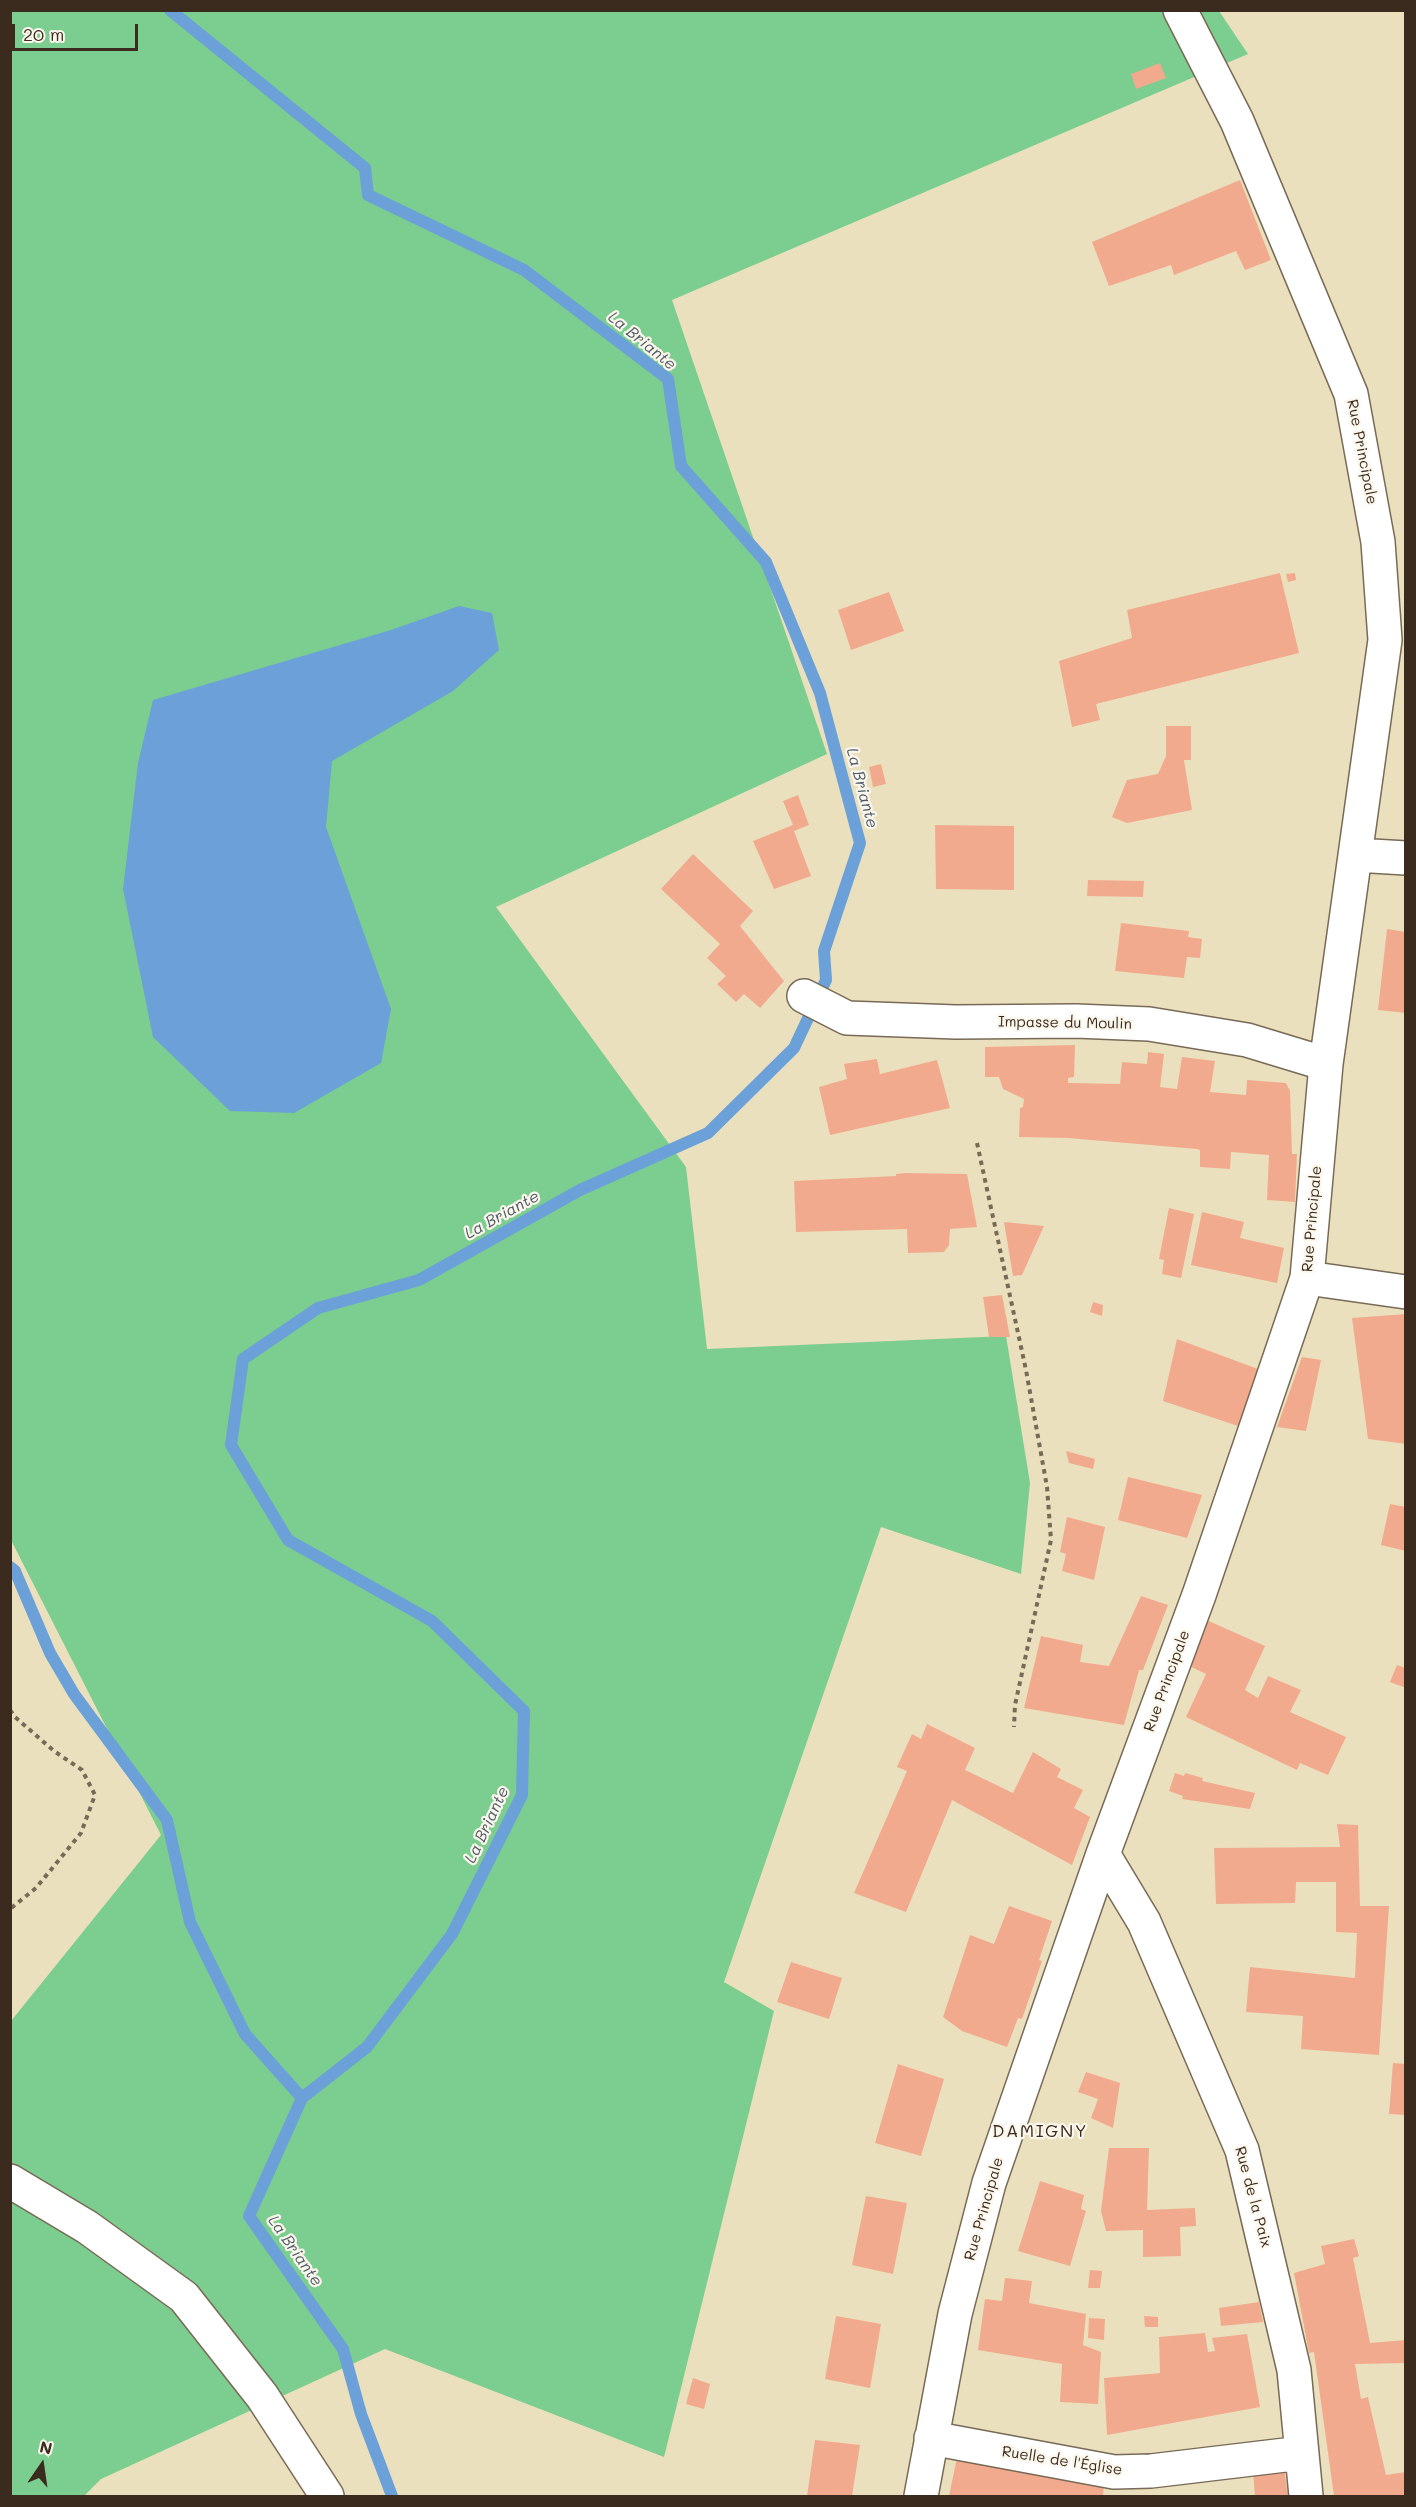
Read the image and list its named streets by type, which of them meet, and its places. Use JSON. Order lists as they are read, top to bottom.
{
  "streets": {
    "street": [
      "Rue Principale",
      "Impasse du Moulin",
      "Rue de la Paix",
      "Ruelle de l'Église"
    ]
  },
  "crossings": [
    ["Rue Principale", "Impasse du Moulin"],
    ["Rue Principale", "Rue de la Paix"],
    ["Rue Principale", "Ruelle de l'Église"],
    ["Rue de la Paix", "Ruelle de l'Église"]
  ],
  "districts": ["DAMIGNY"],
  "water": ["La Briante"],
  "scale_bar": "20 m",
  "north": "top"
}
